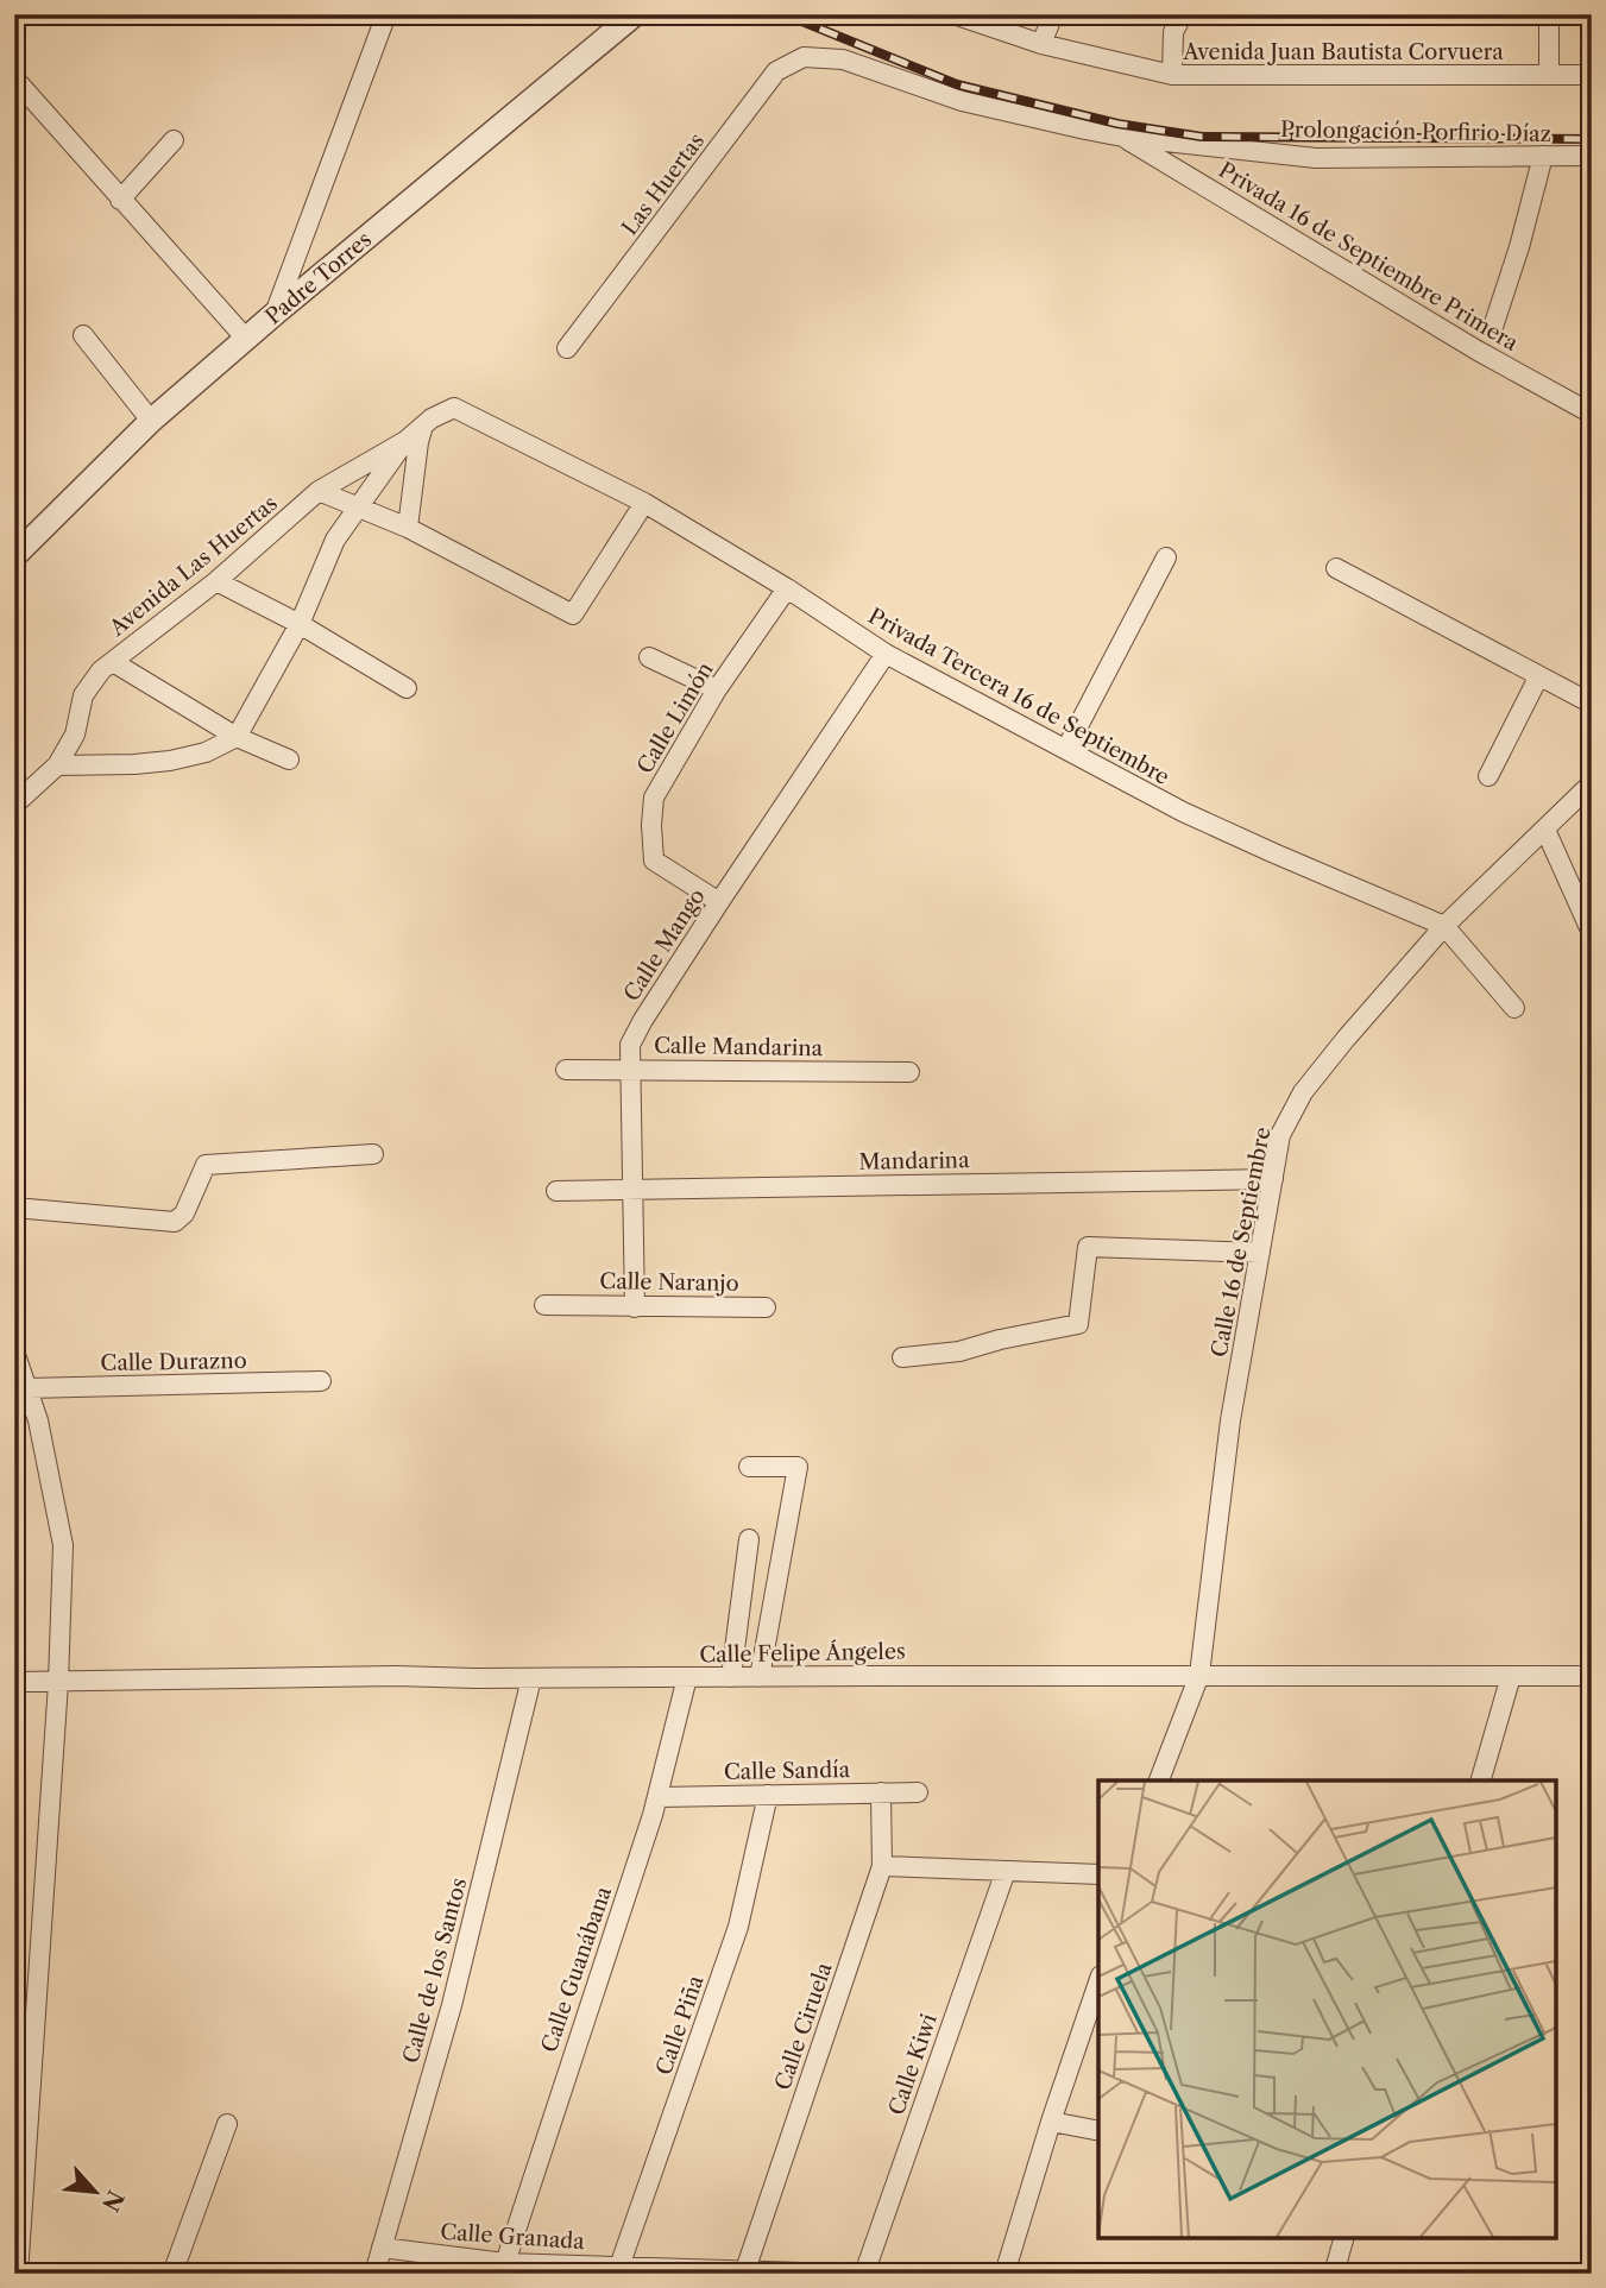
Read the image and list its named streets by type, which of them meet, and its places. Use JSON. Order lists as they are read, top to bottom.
{
  "streets": {
    "street": [
      "Avenida Juan Bautista Corvuera",
      "Prolongación Porfirio Díaz",
      "Las Huertas",
      "Privada 16 de Septiembre Primera",
      "Padre Torres",
      "Avenida Las Huertas",
      "Privada Tercera 16 de Septiembre",
      "Calle Limón",
      "Calle Mango",
      "Calle Mandarina",
      "Mandarina",
      "Calle 16 de Septiembre",
      "Calle Naranjo",
      "Calle Durazno",
      "Calle Felipe Ángeles",
      "Calle Sandía",
      "Calle Guanábana",
      "Calle de los Santos",
      "Calle Piña",
      "Calle Ciruela",
      "Calle Kiwi",
      "Calle Granada"
    ]
  },
  "crossings": [
    ["Prolongación Porfirio Díaz", "Las Huertas"],
    ["Prolongación Porfirio Díaz", "Privada 16 de Septiembre Primera"],
    ["Avenida Las Huertas", "Privada Tercera 16 de Septiembre"],
    ["Privada Tercera 16 de Septiembre", "Calle Limón"],
    ["Privada Tercera 16 de Septiembre", "Calle Mango"],
    ["Privada Tercera 16 de Septiembre", "Calle 16 de Septiembre"],
    ["Calle Limón", "Calle Mango"],
    ["Calle Mango", "Calle Mandarina"],
    ["Calle Mango", "Mandarina"],
    ["Calle Mango", "Calle Naranjo"],
    ["Mandarina", "Calle 16 de Septiembre"],
    ["Calle 16 de Septiembre", "Calle Felipe Ángeles"],
    ["Calle Felipe Ángeles", "Calle Guanábana"],
    ["Calle Felipe Ángeles", "Calle de los Santos"],
    ["Calle Sandía", "Calle Guanábana"],
    ["Calle Sandía", "Calle Piña"],
    ["Calle Sandía", "Calle Ciruela"],
    ["Calle Guanábana", "Calle Granada"],
    ["Calle de los Santos", "Calle Granada"],
    ["Calle Piña", "Calle Granada"],
    ["Calle Ciruela", "Calle Granada"]
  ],
  "north": "bottom right"
}
